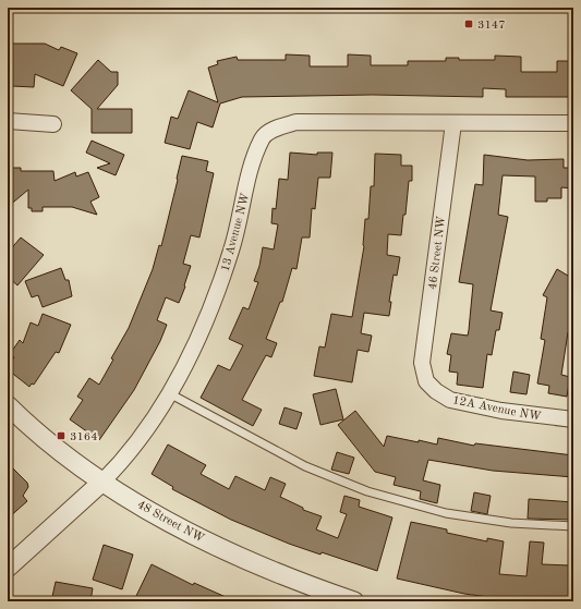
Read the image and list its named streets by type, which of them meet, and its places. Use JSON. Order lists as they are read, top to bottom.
{
  "streets": {
    "street": [
      "13 Avenue NW",
      "46 Street NW",
      "12A Avenue NW",
      "48 Street NW"
    ]
  },
  "crossings": [
    ["13 Avenue NW", "46 Street NW"],
    ["13 Avenue NW", "48 Street NW"],
    ["46 Street NW", "12A Avenue NW"]
  ],
  "places": {
    "transit": ["3147", "3164"]
  }
}
